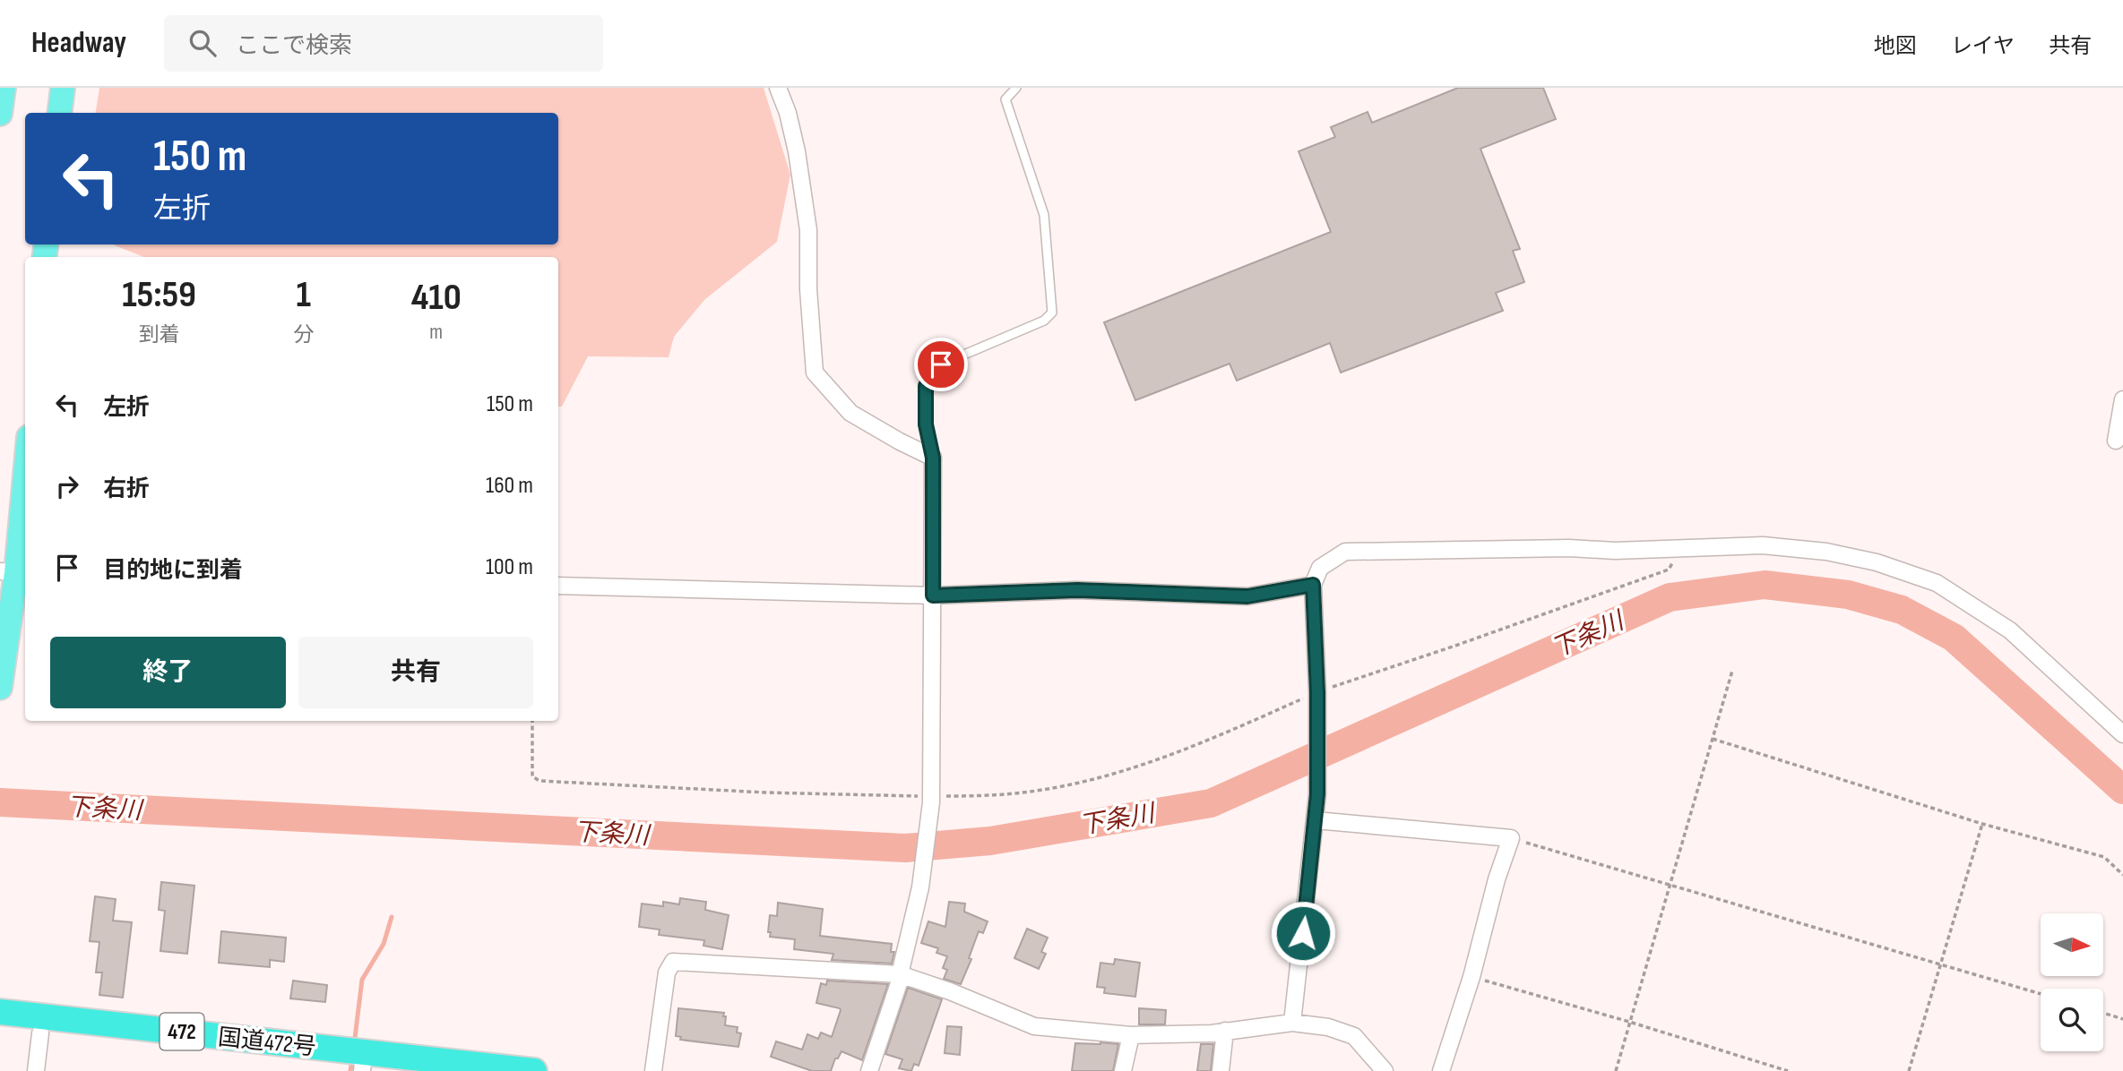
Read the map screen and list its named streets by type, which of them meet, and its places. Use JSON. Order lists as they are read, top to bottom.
{
  "streets": {
    "highway": ["472", "国道472号"]
  },
  "water": ["下条川"],
  "north": "right",
  "page": {
    "header": "Headway",
    "search": "ここで検索",
    "nav": ["地図", "レイヤ", "共有"],
    "turn": ["150 m", "左折"],
    "eta": [
      "15:59",
      "到着",
      "1",
      "分",
      "410",
      "m"
    ],
    "list": [
      {
        "name": "左折",
        "value": "150 m"
      },
      {
        "name": "右折",
        "value": "160 m"
      },
      {
        "name": "目的地に到着",
        "value": "100 m"
      }
    ],
    "buttons": ["終了", "共有"]
  }
}
